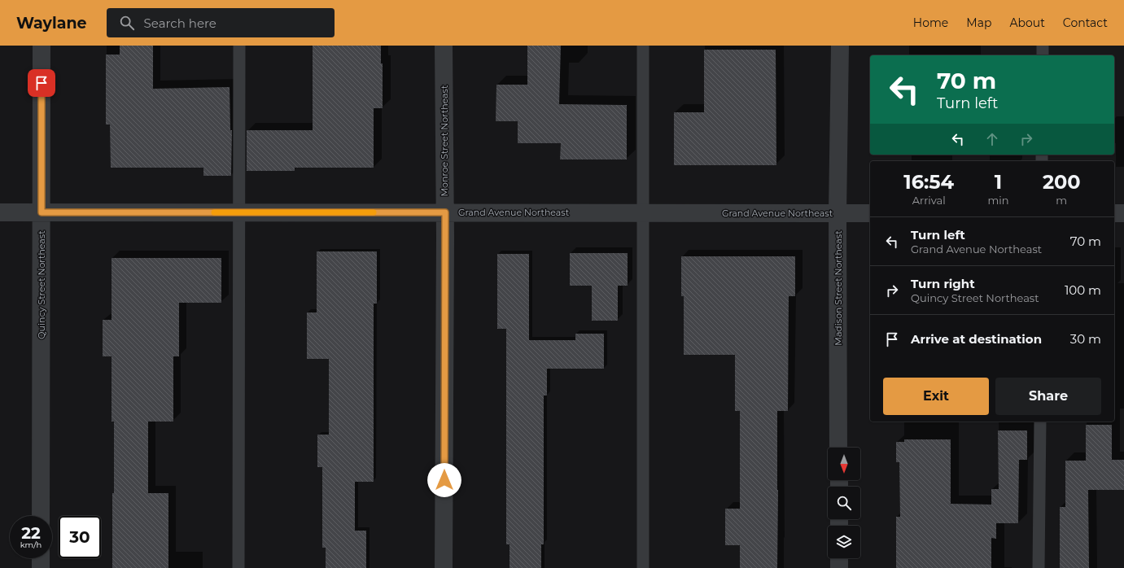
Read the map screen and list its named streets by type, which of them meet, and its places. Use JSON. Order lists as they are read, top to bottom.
{
  "streets": {
    "street": [
      "Monroe Street Northeast",
      "Grand Avenue Northeast",
      "Quincy Street Northeast",
      "Madison Street Northeast"
    ]
  },
  "crossings": [
    ["Monroe Street Northeast", "Grand Avenue Northeast"],
    ["Grand Avenue Northeast", "Quincy Street Northeast"],
    ["Grand Avenue Northeast", "Madison Street Northeast"]
  ],
  "north": "bottom",
  "page": {
    "header": "Waylane",
    "search": "Search here",
    "nav": [
      "Home",
      "Map",
      "About",
      "Contact"
    ],
    "turn": ["70 m", "Turn left"],
    "eta": [
      "16:54",
      "Arrival",
      "1",
      "min",
      "200",
      "m"
    ],
    "list": [
      {
        "name": "Turn left",
        "note": "Grand Avenue Northeast",
        "value": "70 m"
      },
      {
        "name": "Turn right",
        "note": "Quincy Street Northeast",
        "value": "100 m"
      },
      {
        "name": "Arrive at destination",
        "value": "30 m"
      }
    ],
    "buttons": ["Exit", "Share"],
    "speed": "22 km/h",
    "limit": "30"
  }
}
